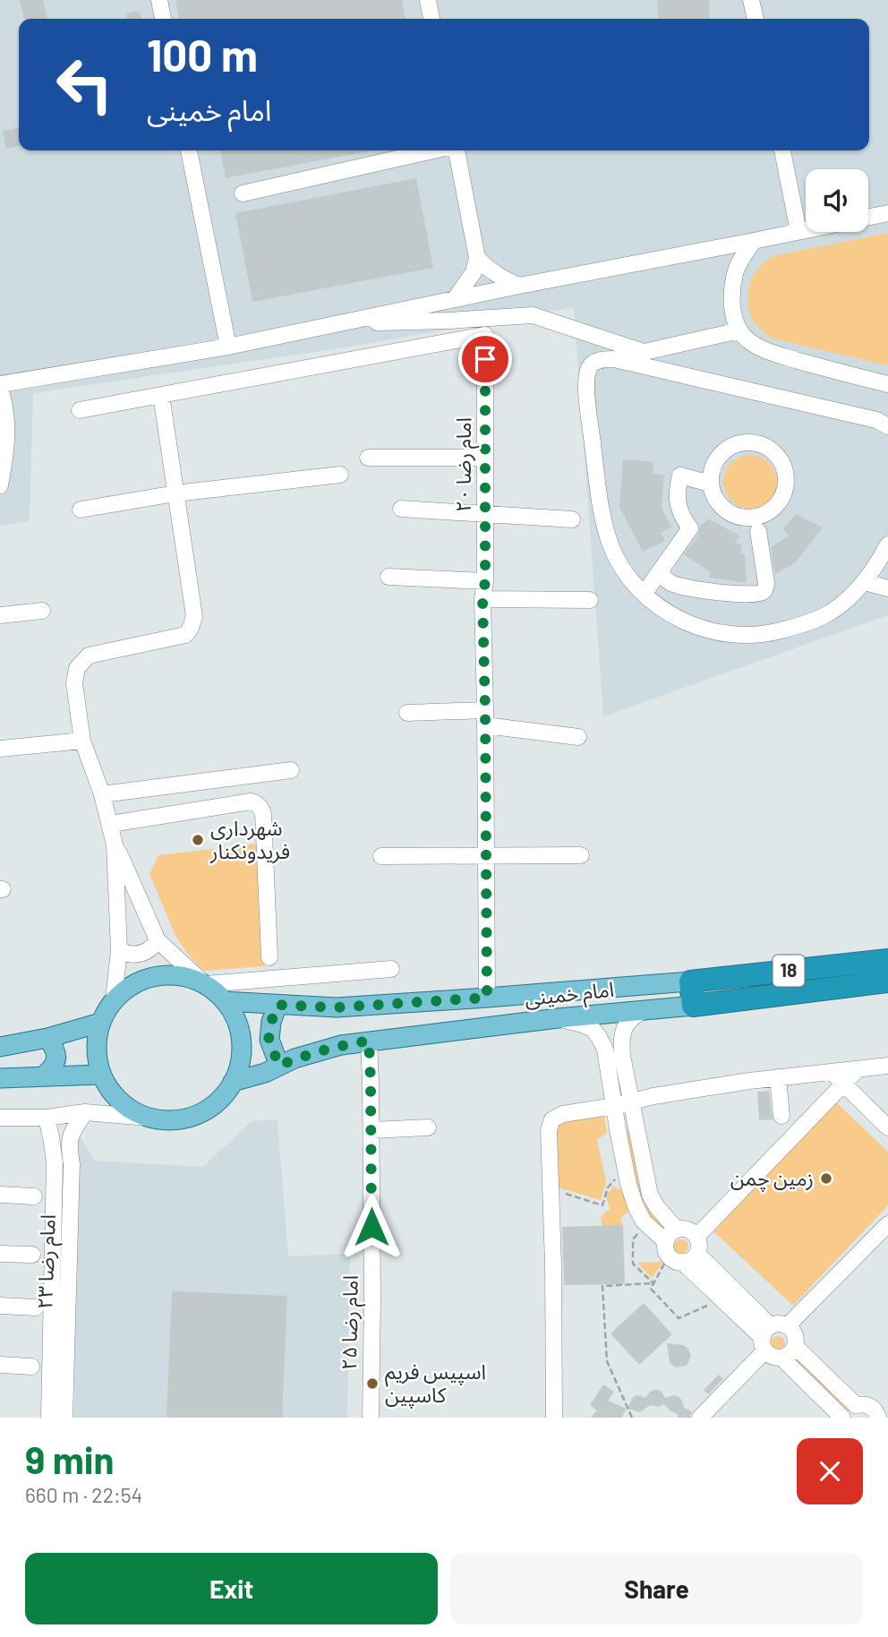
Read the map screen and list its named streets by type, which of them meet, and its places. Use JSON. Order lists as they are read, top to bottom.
{
  "streets": {
    "highway": ["18"],
    "main road": ["امام خمینی"],
    "street": ["امام رضا ۲۰", "امام رضا ۲۳", "امام رضا ۲۵"]
  },
  "crossings": [
    ["امام رضا ۲۰", "امام خمینی"],
    ["18", "امام خمینی"],
    ["امام خمینی", "امام رضا ۲۵"]
  ],
  "places": ["شهرداری فریدونکنار", "زمین چمن", "اسپیس فریم کاسپین"],
  "page": {
    "turn": ["100 m", "امام خمینی"],
    "heading": ["9 min", "660 m · 22:54"],
    "buttons": ["Exit", "Share"]
  }
}
